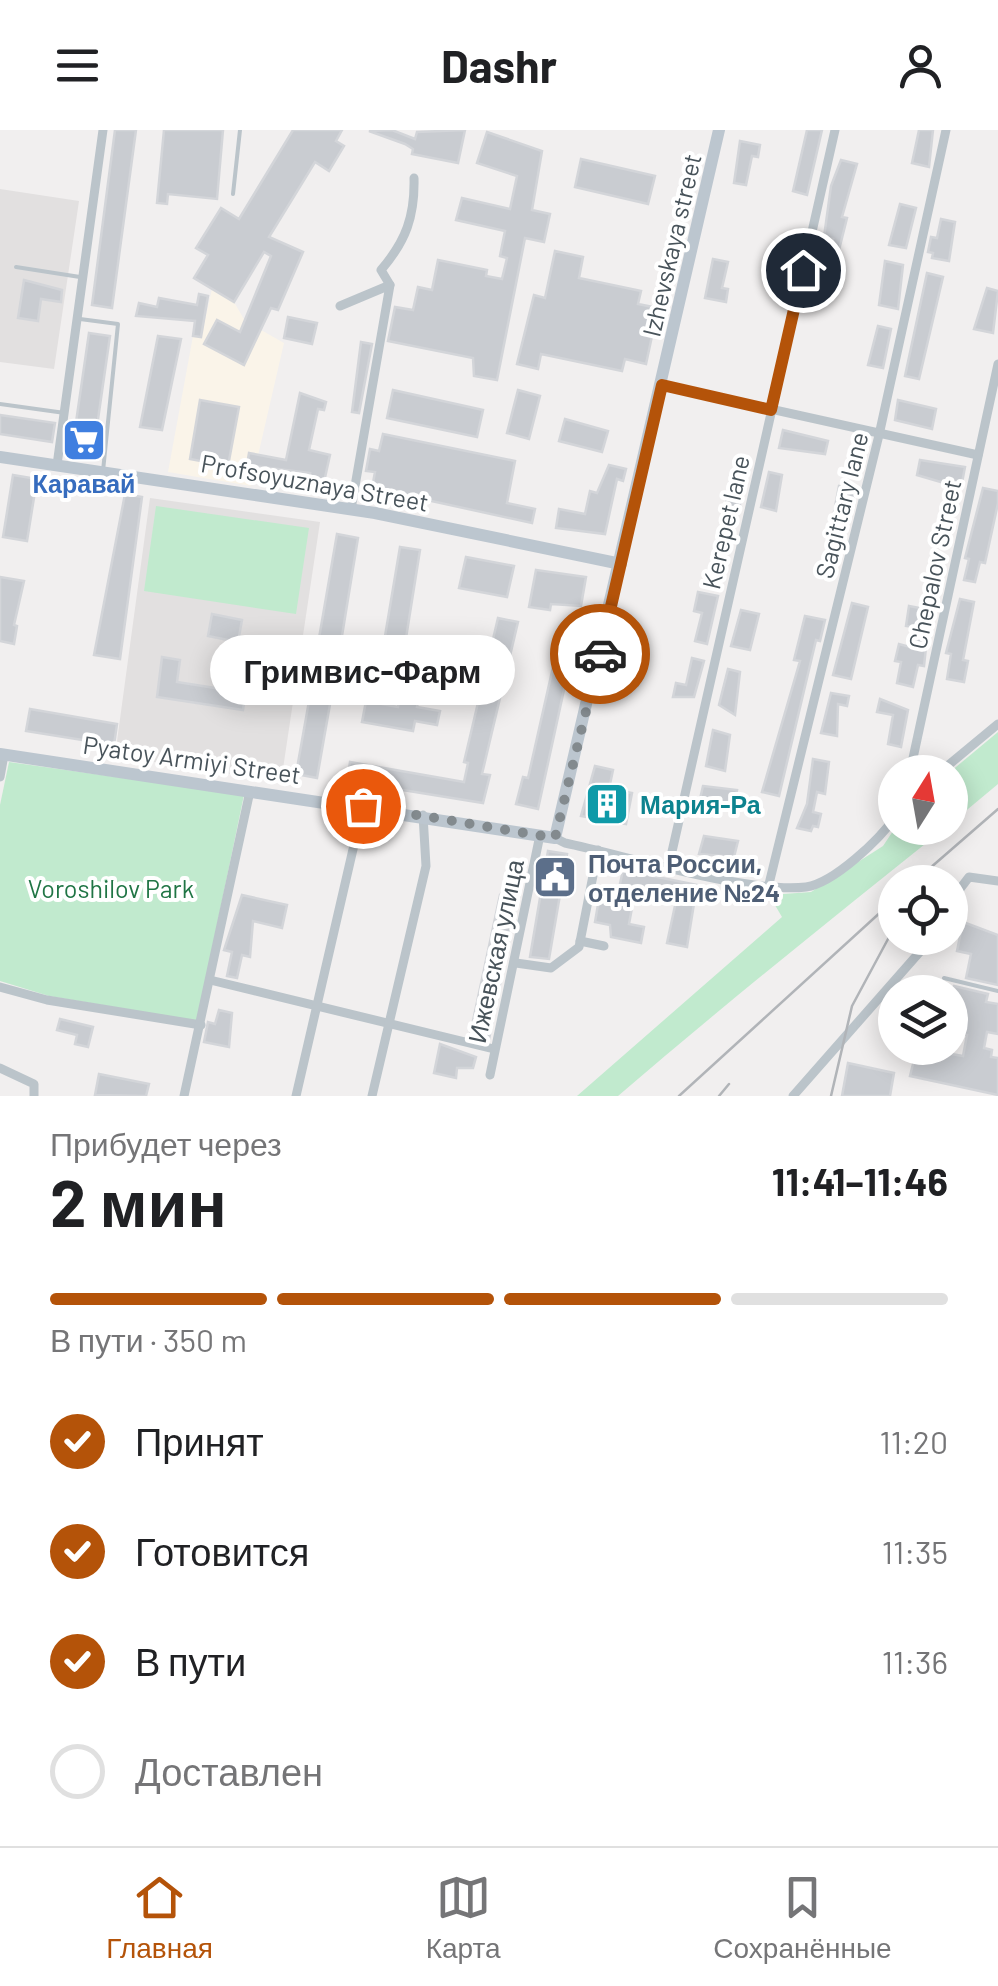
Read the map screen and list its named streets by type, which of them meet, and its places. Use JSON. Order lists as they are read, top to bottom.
{
  "streets": {
    "main road": ["Izhevskaya street", "Profsoyuznaya Street", "Pyatoy Armiyi Street"],
    "street": [
      "Sagittary lane",
      "Kerepet lane",
      "Chepalov Street",
      "Ижевская улица"
    ]
  },
  "crossings": [
    ["Izhevskaya street", "Profsoyuznaya Street"],
    ["Izhevskaya street", "Pyatoy Armiyi Street"],
    ["Pyatoy Armiyi Street", "Ижевская улица"]
  ],
  "parks": ["Voroshilov Park"],
  "places": {
    "supermarket": ["Каравай"],
    "building": ["Мария-Ра"],
    "other": ["Гримвис-Фарм"],
    "public building": ["Почта России, отделение №24"]
  },
  "north": "top",
  "page": {
    "header": "Dashr",
    "bubble": "Гримвис-Фарм",
    "heading": ["2 мин", "Прибудет через", "11:41–11:46"],
    "bar": "В пути · 350 m",
    "list": [
      ["Принят", "11:20"],
      ["Готовится", "11:35"],
      ["В пути", "11:36"],
      "Доставлен"
    ],
    "tabs": ["Главная", "Карта", "Сохранённые"]
  }
}
